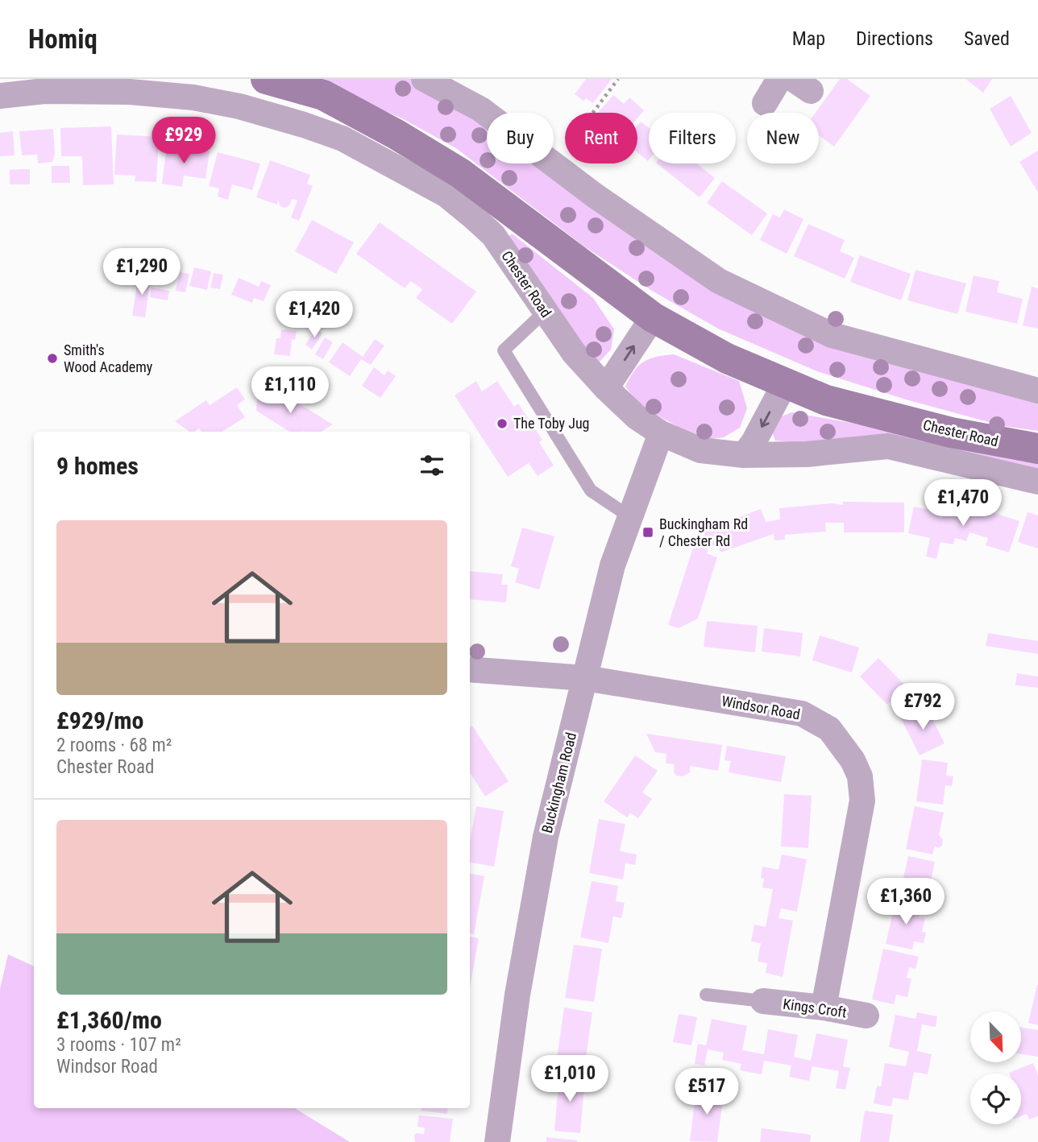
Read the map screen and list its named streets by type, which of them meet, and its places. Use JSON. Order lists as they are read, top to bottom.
{
  "streets": {
    "main road": ["Chester Road"],
    "street": ["Windsor Road", "Buckingham Road", "Kings Croft"]
  },
  "crossings": [
    ["Chester Road", "Buckingham Road"],
    ["Windsor Road", "Buckingham Road"],
    ["Windsor Road", "Kings Croft"]
  ],
  "places": {
    "other": ["Smith's Wood Academy", "The Toby Jug"],
    "transit": ["Buckingham Rd / Chester Rd"]
  },
  "north": "bottom right",
  "page": {
    "header": "Homiq",
    "nav": ["Map", "Directions", "Saved"],
    "chip": [
      "Buy",
      "Rent",
      "Filters",
      "New"
    ],
    "price": [
      "£929",
      "£1,290",
      "£1,420",
      "£1,110",
      "£1,470",
      "£792",
      "£1,360",
      "£1,010",
      "£517"
    ],
    "heading": "9 homes",
    "list": [
      {
        "name": "£929/mo",
        "note": "2 rooms · 68 m² · Chester Road"
      },
      {
        "name": "£1,360/mo",
        "note": "3 rooms · 107 m² · Windsor Road"
      }
    ]
  }
}
